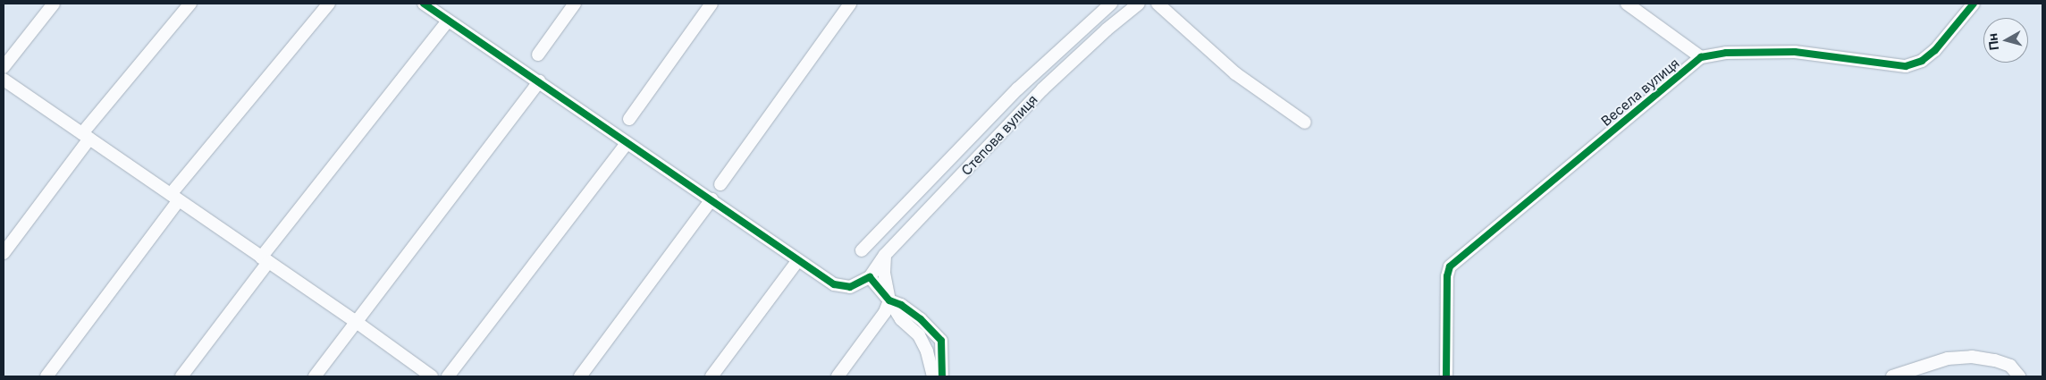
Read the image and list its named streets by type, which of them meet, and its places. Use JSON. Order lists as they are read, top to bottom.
{
  "streets": {
    "street": ["Весела вулиця", "Степова вулиця"]
  },
  "north": "left"
}
